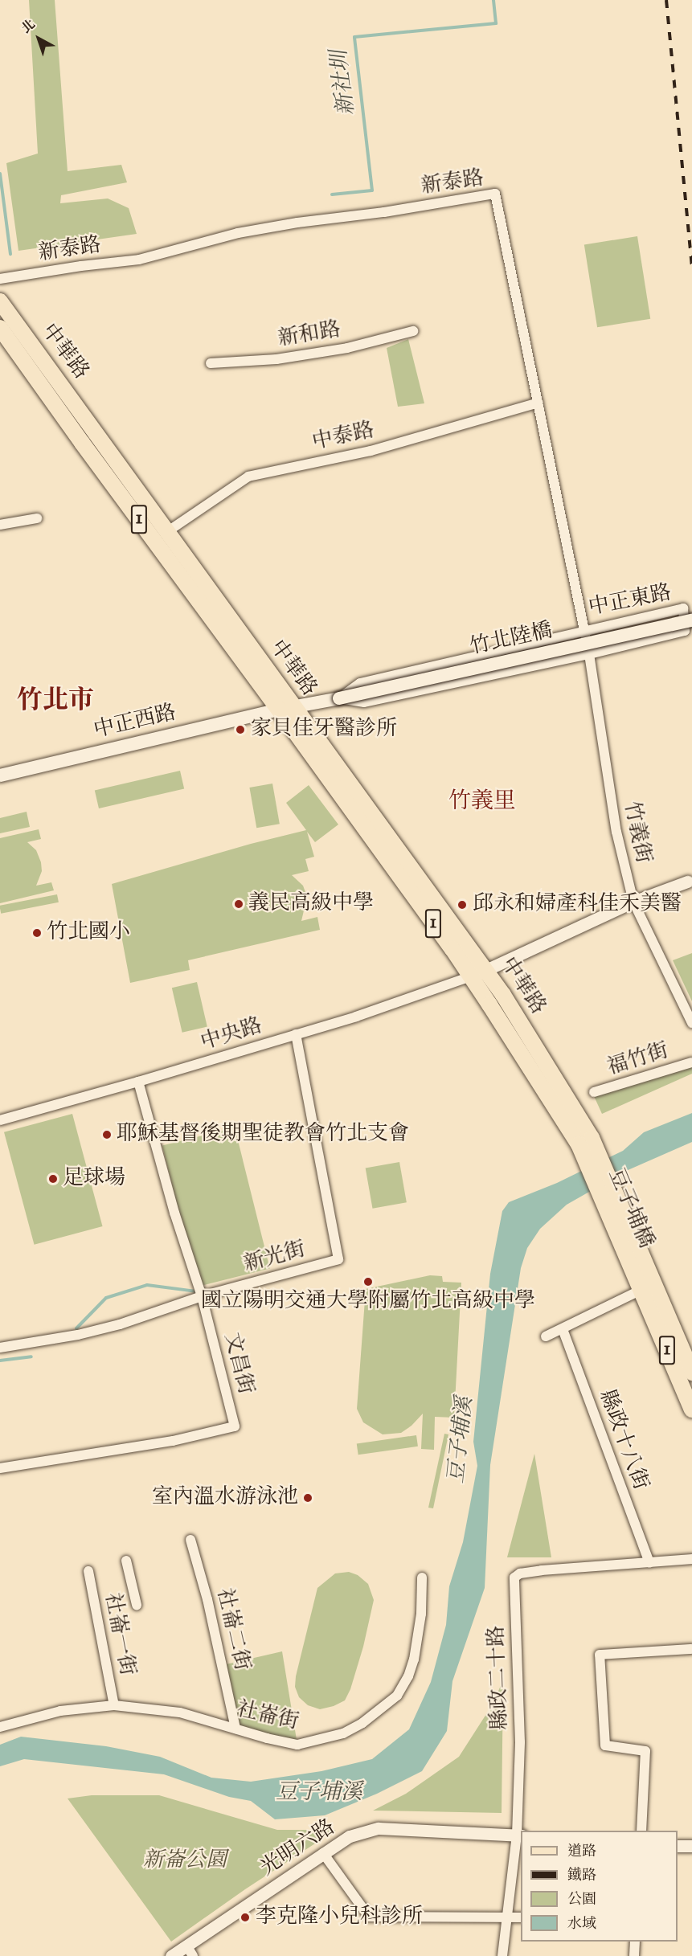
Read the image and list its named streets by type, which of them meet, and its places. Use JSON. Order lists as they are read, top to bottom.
{
  "streets": {
    "main road": [
      "中華路",
      "1",
      "中正東路",
      "竹北陸橋",
      "中正西路",
      "豆子埔橋"
    ],
    "street": [
      "新泰路",
      "新和路",
      "中泰路",
      "竹義街",
      "中央路",
      "福竹街",
      "新光街",
      "文昌街",
      "縣政十八街",
      "社崙二街",
      "社崙一街",
      "縣政二十路",
      "社崙街",
      "光明六路"
    ]
  },
  "crossings": [
    ["新泰路", "中泰路"],
    ["新泰路", "中正東路"],
    ["新泰路", "竹義街"],
    ["中華路", "中泰路"],
    ["中華路", "中正東路"],
    ["中華路", "中正西路"],
    ["中華路", "中央路"],
    ["中華路", "豆子埔橋"],
    ["1", "豆子埔橋"],
    ["中正東路", "竹北陸橋"],
    ["中正東路", "中正西路"],
    ["中正東路", "竹義街"],
    ["中央路", "新光街"],
    ["中央路", "文昌街"],
    ["新光街", "文昌街"],
    ["縣政十八街", "縣政二十路"],
    ["社崙二街", "社崙街"],
    ["社崙一街", "社崙街"],
    ["縣政二十路", "光明六路"]
  ],
  "districts": ["竹北市", "竹義里"],
  "water": ["新社圳", "豆子埔溪"],
  "parks": ["新崙公園"],
  "places": [
    "家貝佳牙醫診所",
    "義民高級中學",
    "邱永和婦產科佳禾美醫",
    "竹北國小",
    "耶穌基督後期聖徒教會竹北支會",
    "足球場",
    "國立陽明交通大學附屬竹北高級中學",
    "室內溫水游泳池",
    "李克隆小兒科診所"
  ],
  "legend": [
    "道路",
    "鐵路",
    "公園",
    "水域"
  ],
  "north": "top left"
}
